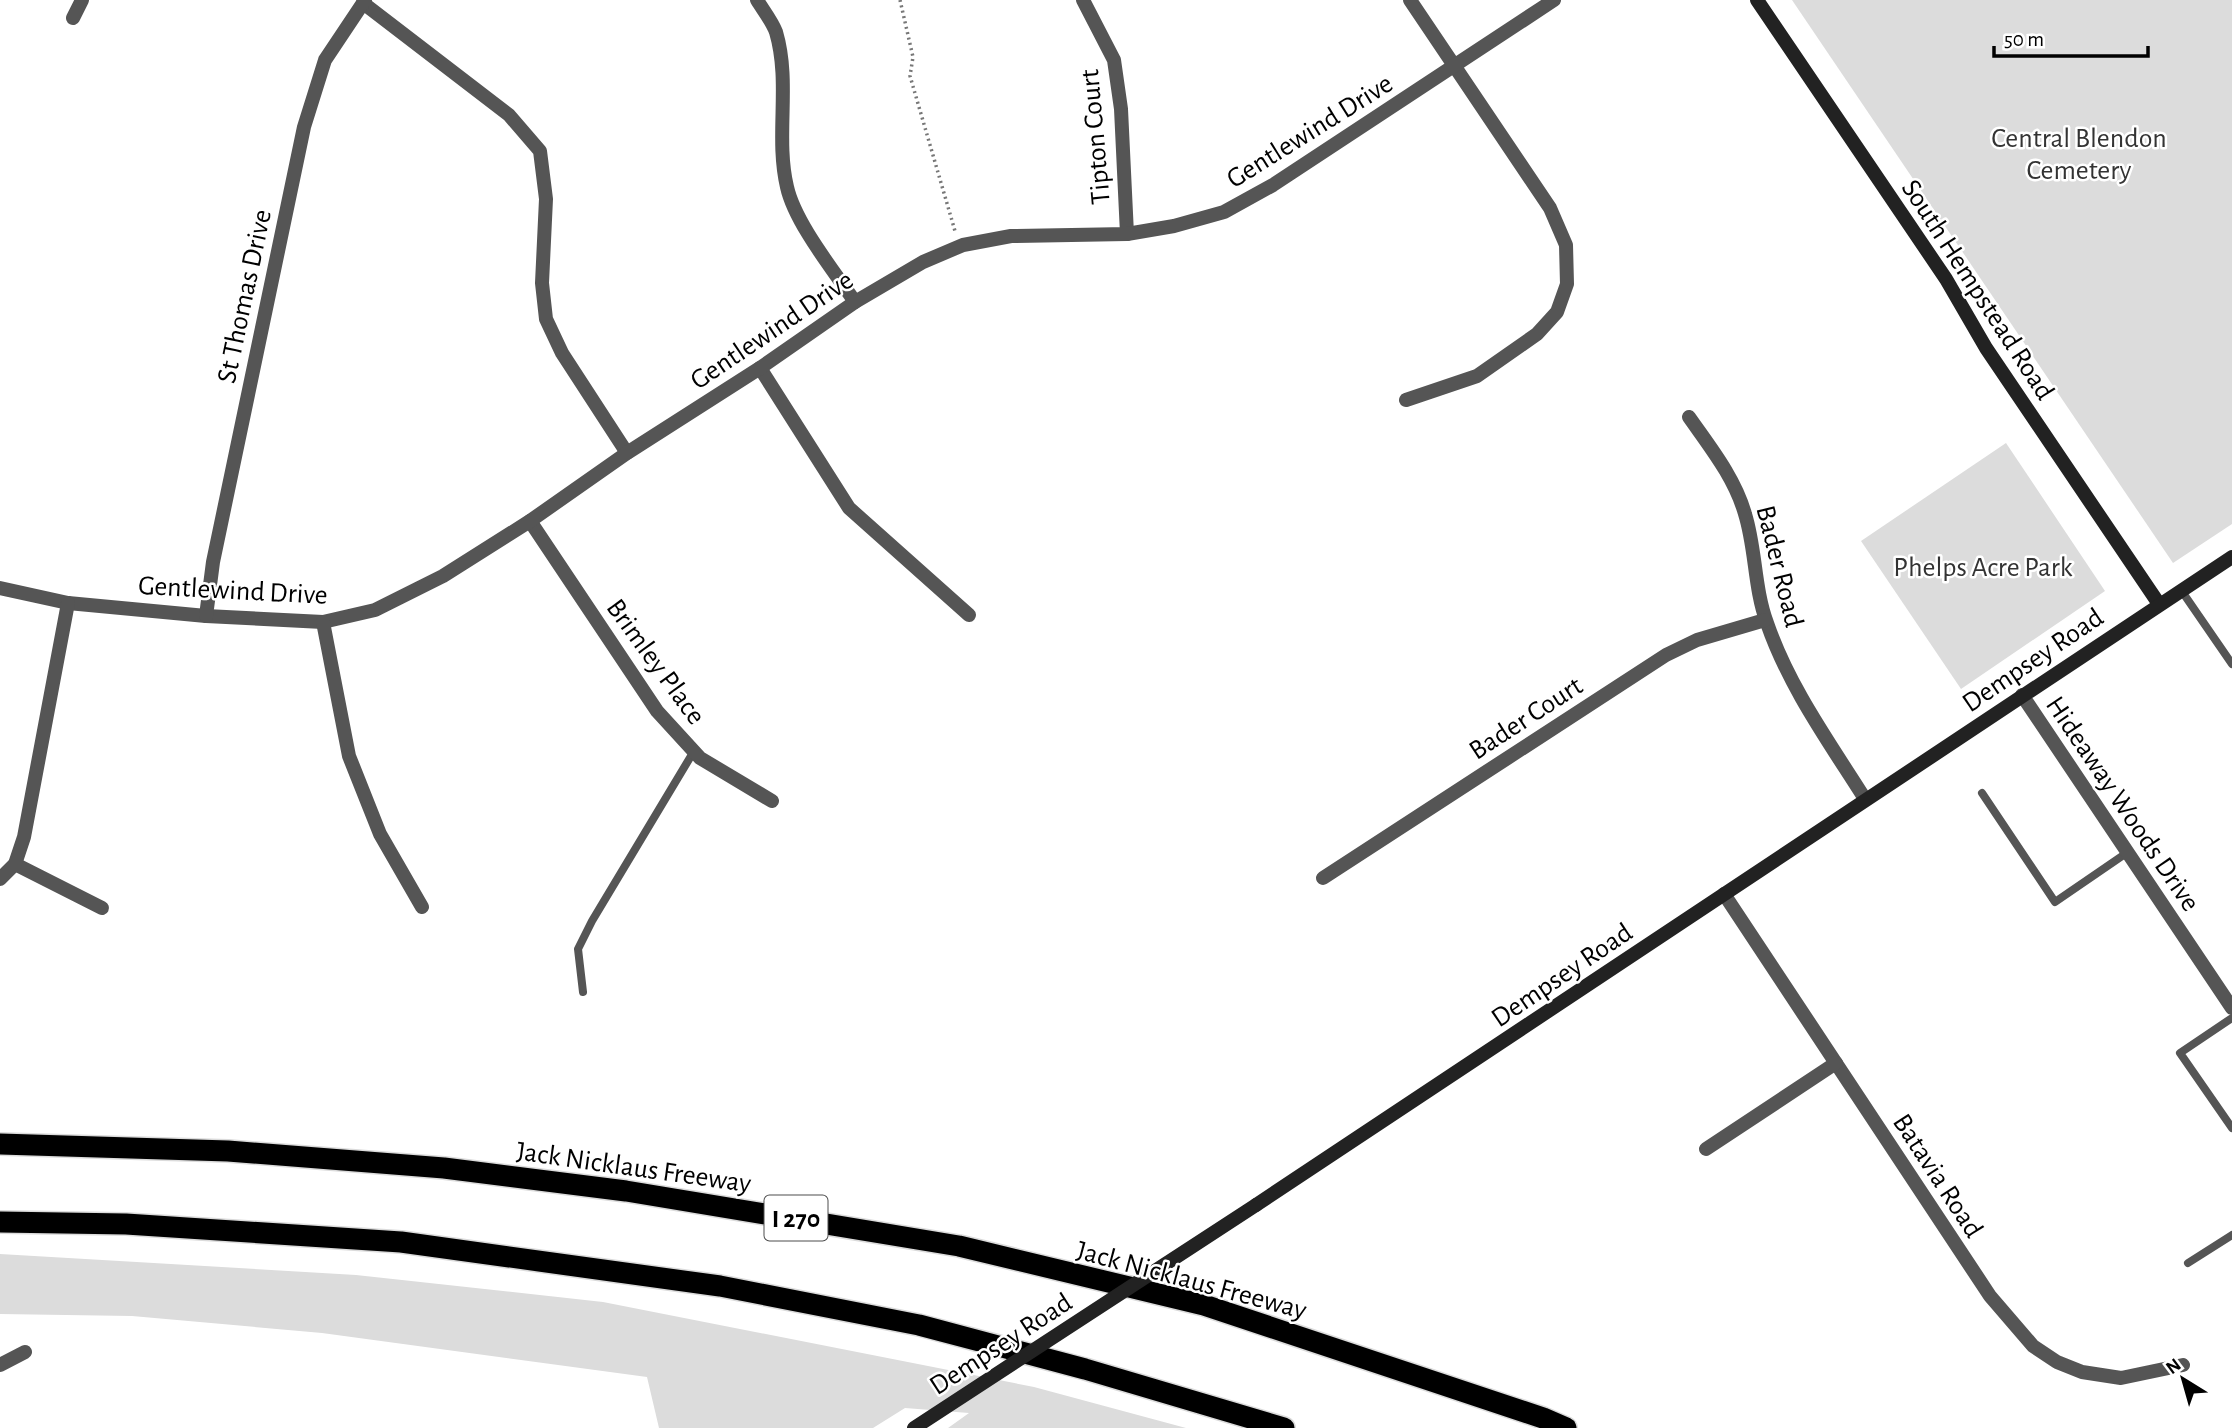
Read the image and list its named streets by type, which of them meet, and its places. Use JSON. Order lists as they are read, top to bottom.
{
  "streets": {
    "highway": ["Jack Nicklaus Freeway", "I 270"],
    "main road": ["South Hempstead Road", "Dempsey Road"],
    "street": [
      "Gentlewind Drive",
      "Tipton Court",
      "St Thomas Drive",
      "Bader Road",
      "Brimley Place",
      "Bader Court",
      "Hideaway Woods Drive",
      "Batavia Road"
    ]
  },
  "crossings": [
    ["Gentlewind Drive", "Tipton Court"],
    ["Gentlewind Drive", "St Thomas Drive"],
    ["Gentlewind Drive", "Brimley Place"],
    ["South Hempstead Road", "Dempsey Road"],
    ["Bader Road", "Dempsey Road"],
    ["Bader Road", "Bader Court"],
    ["Dempsey Road", "Hideaway Woods Drive"],
    ["Dempsey Road", "Batavia Road"]
  ],
  "parks": ["Central Blendon Cemetery", "Phelps Acre Park"],
  "scale_bar": "50 m",
  "north": "top left"
}
